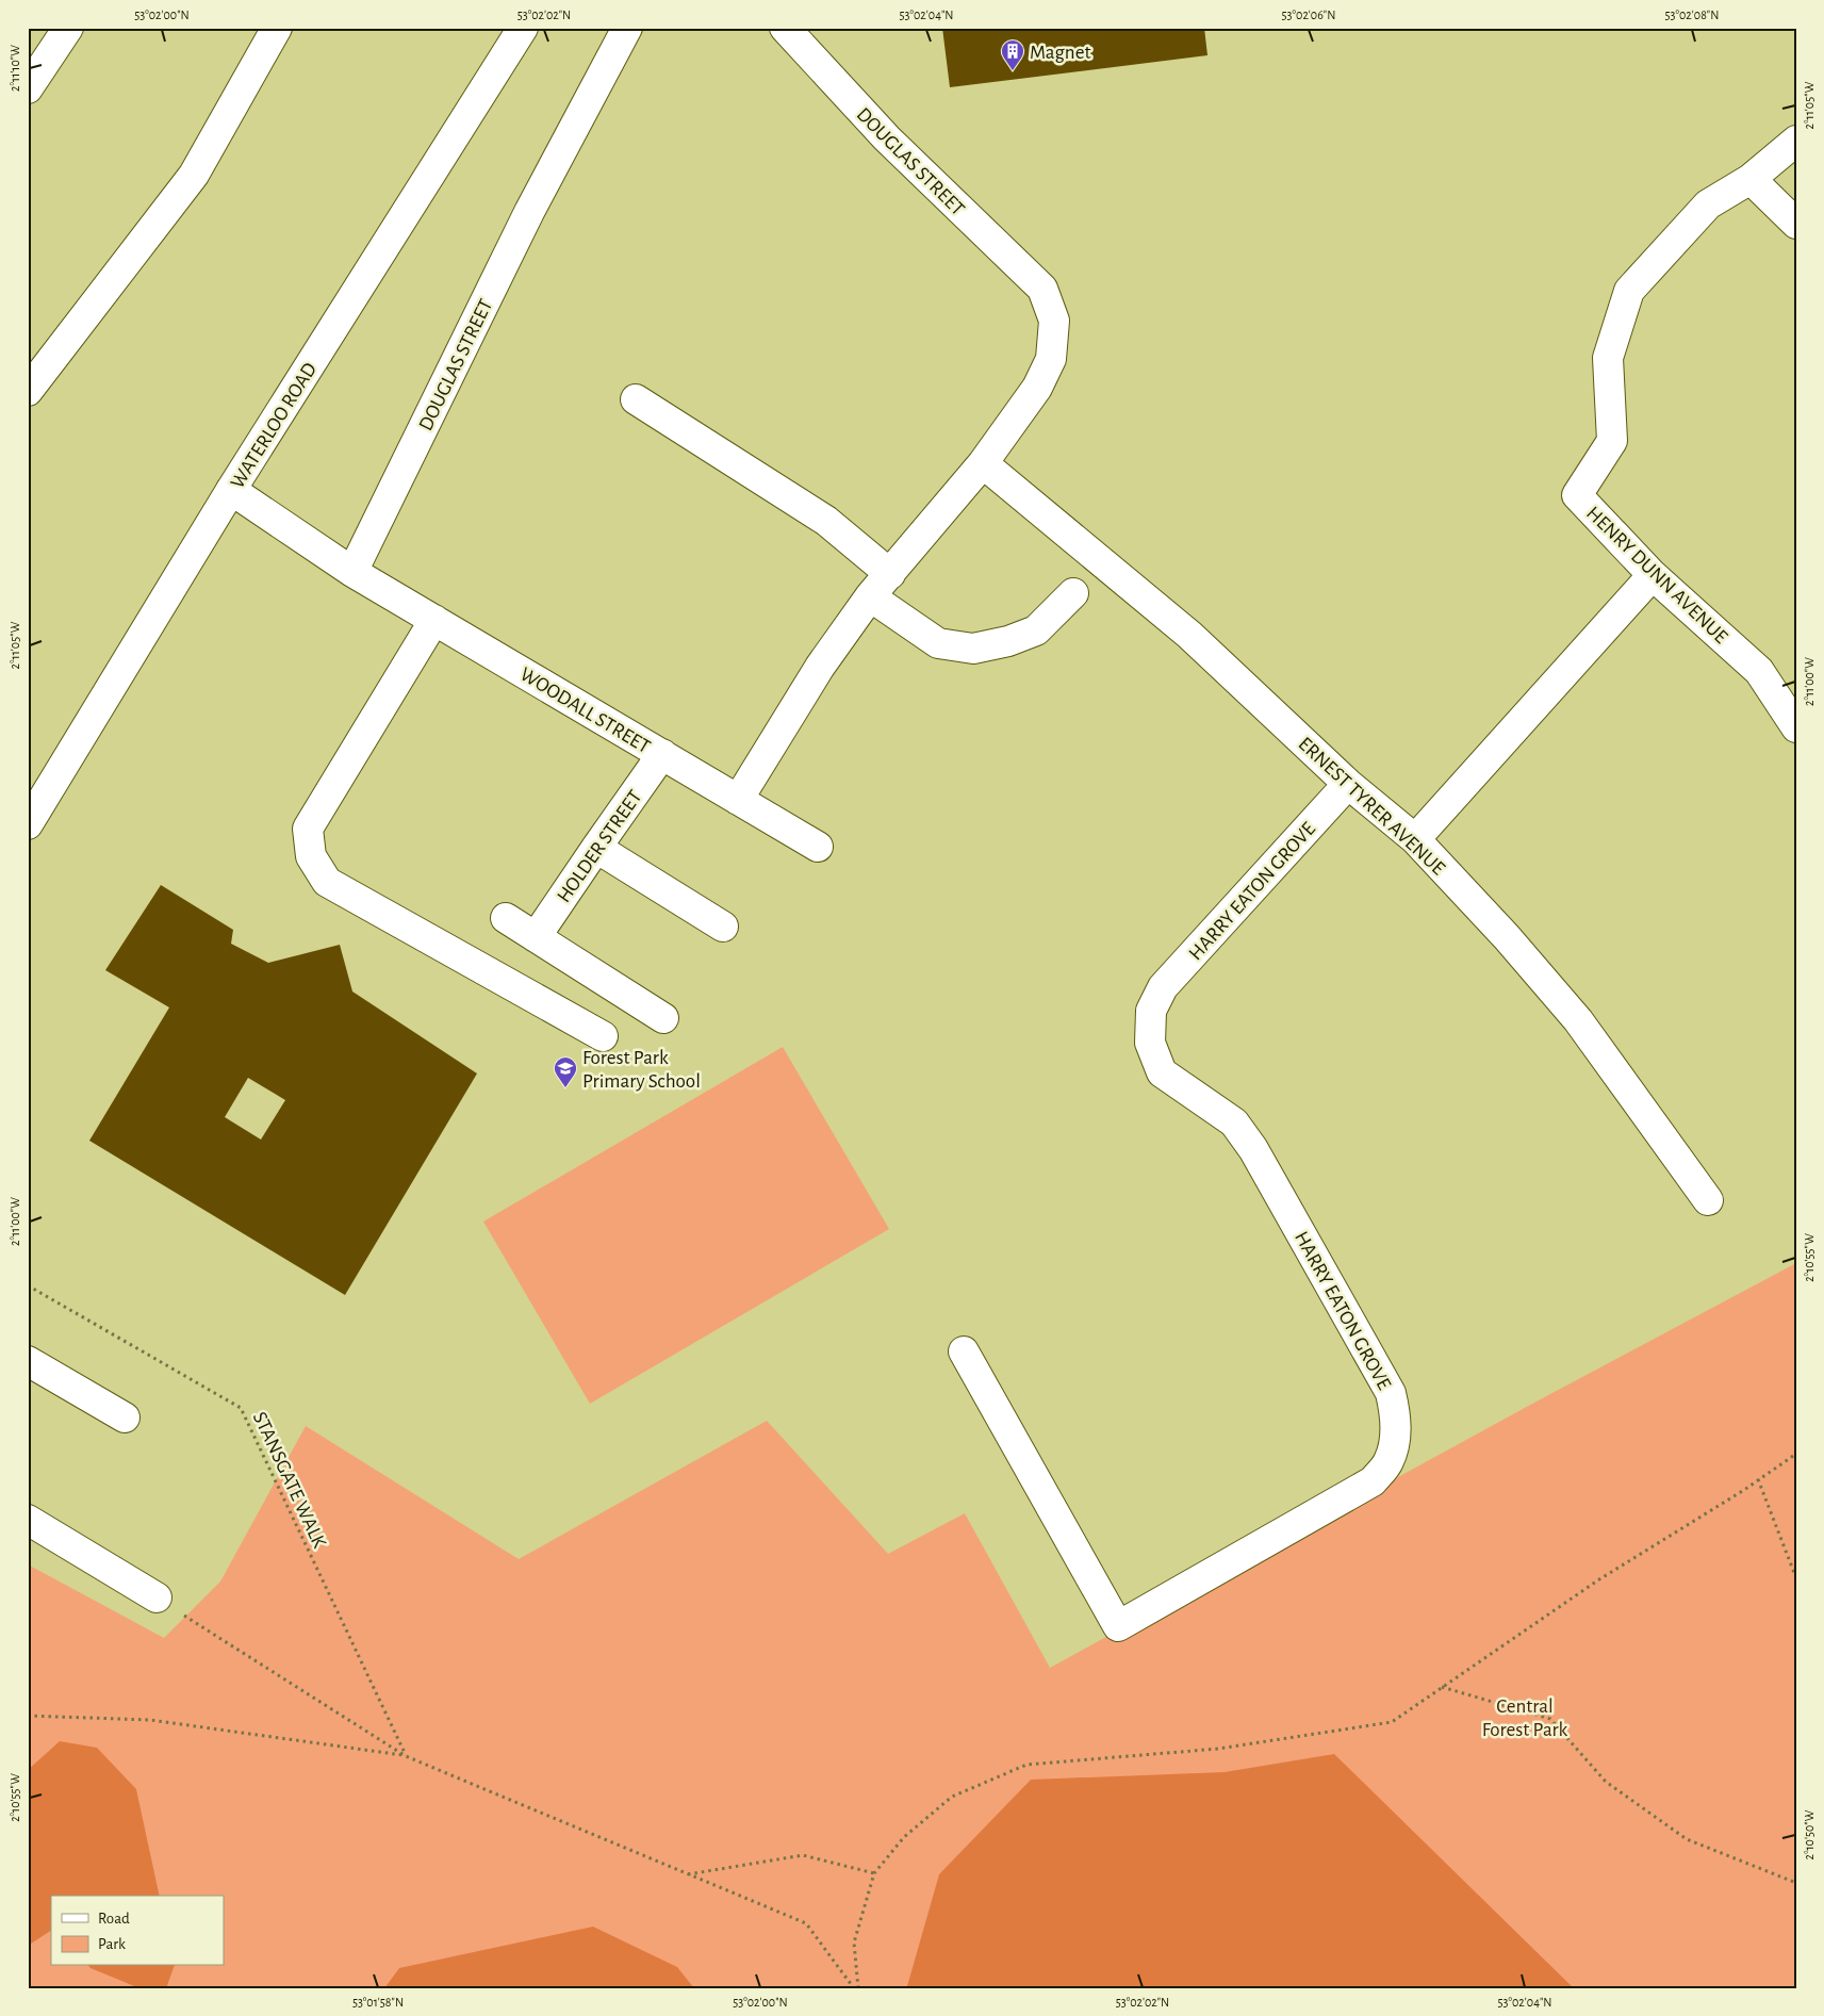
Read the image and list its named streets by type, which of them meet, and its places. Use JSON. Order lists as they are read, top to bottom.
{
  "streets": {
    "main road": [
      "DOUGLAS STREET",
      "WATERLOO ROAD",
      "HENRY DUNN AVENUE",
      "WOODALL STREET",
      "ERNEST TYRER AVENUE",
      "HOLDER STREET",
      "HARRY EATON GROVE"
    ],
    "path": ["STANSGATE WALK"]
  },
  "crossings": [
    ["DOUGLAS STREET", "WOODALL STREET"],
    ["DOUGLAS STREET", "ERNEST TYRER AVENUE"],
    ["WOODALL STREET", "HOLDER STREET"],
    ["ERNEST TYRER AVENUE", "HARRY EATON GROVE"]
  ],
  "parks": ["Central Forest Park"],
  "places": {
    "building": ["Magnet"],
    "school or university": ["Forest Park Primary School"]
  },
  "legend": ["Road", "Park"],
  "coordinates": [
    "53°02'00\"N",
    "53°02'02\"N",
    "53°02'04\"N",
    "53°02'06\"N",
    "53°02'08\"N",
    "2°11'10\"W",
    "2°11'05\"W",
    "2°11'00\"W",
    "2°10'55\"W",
    "2°10'50\"W",
    "53°01'58\"N"
  ]
}
